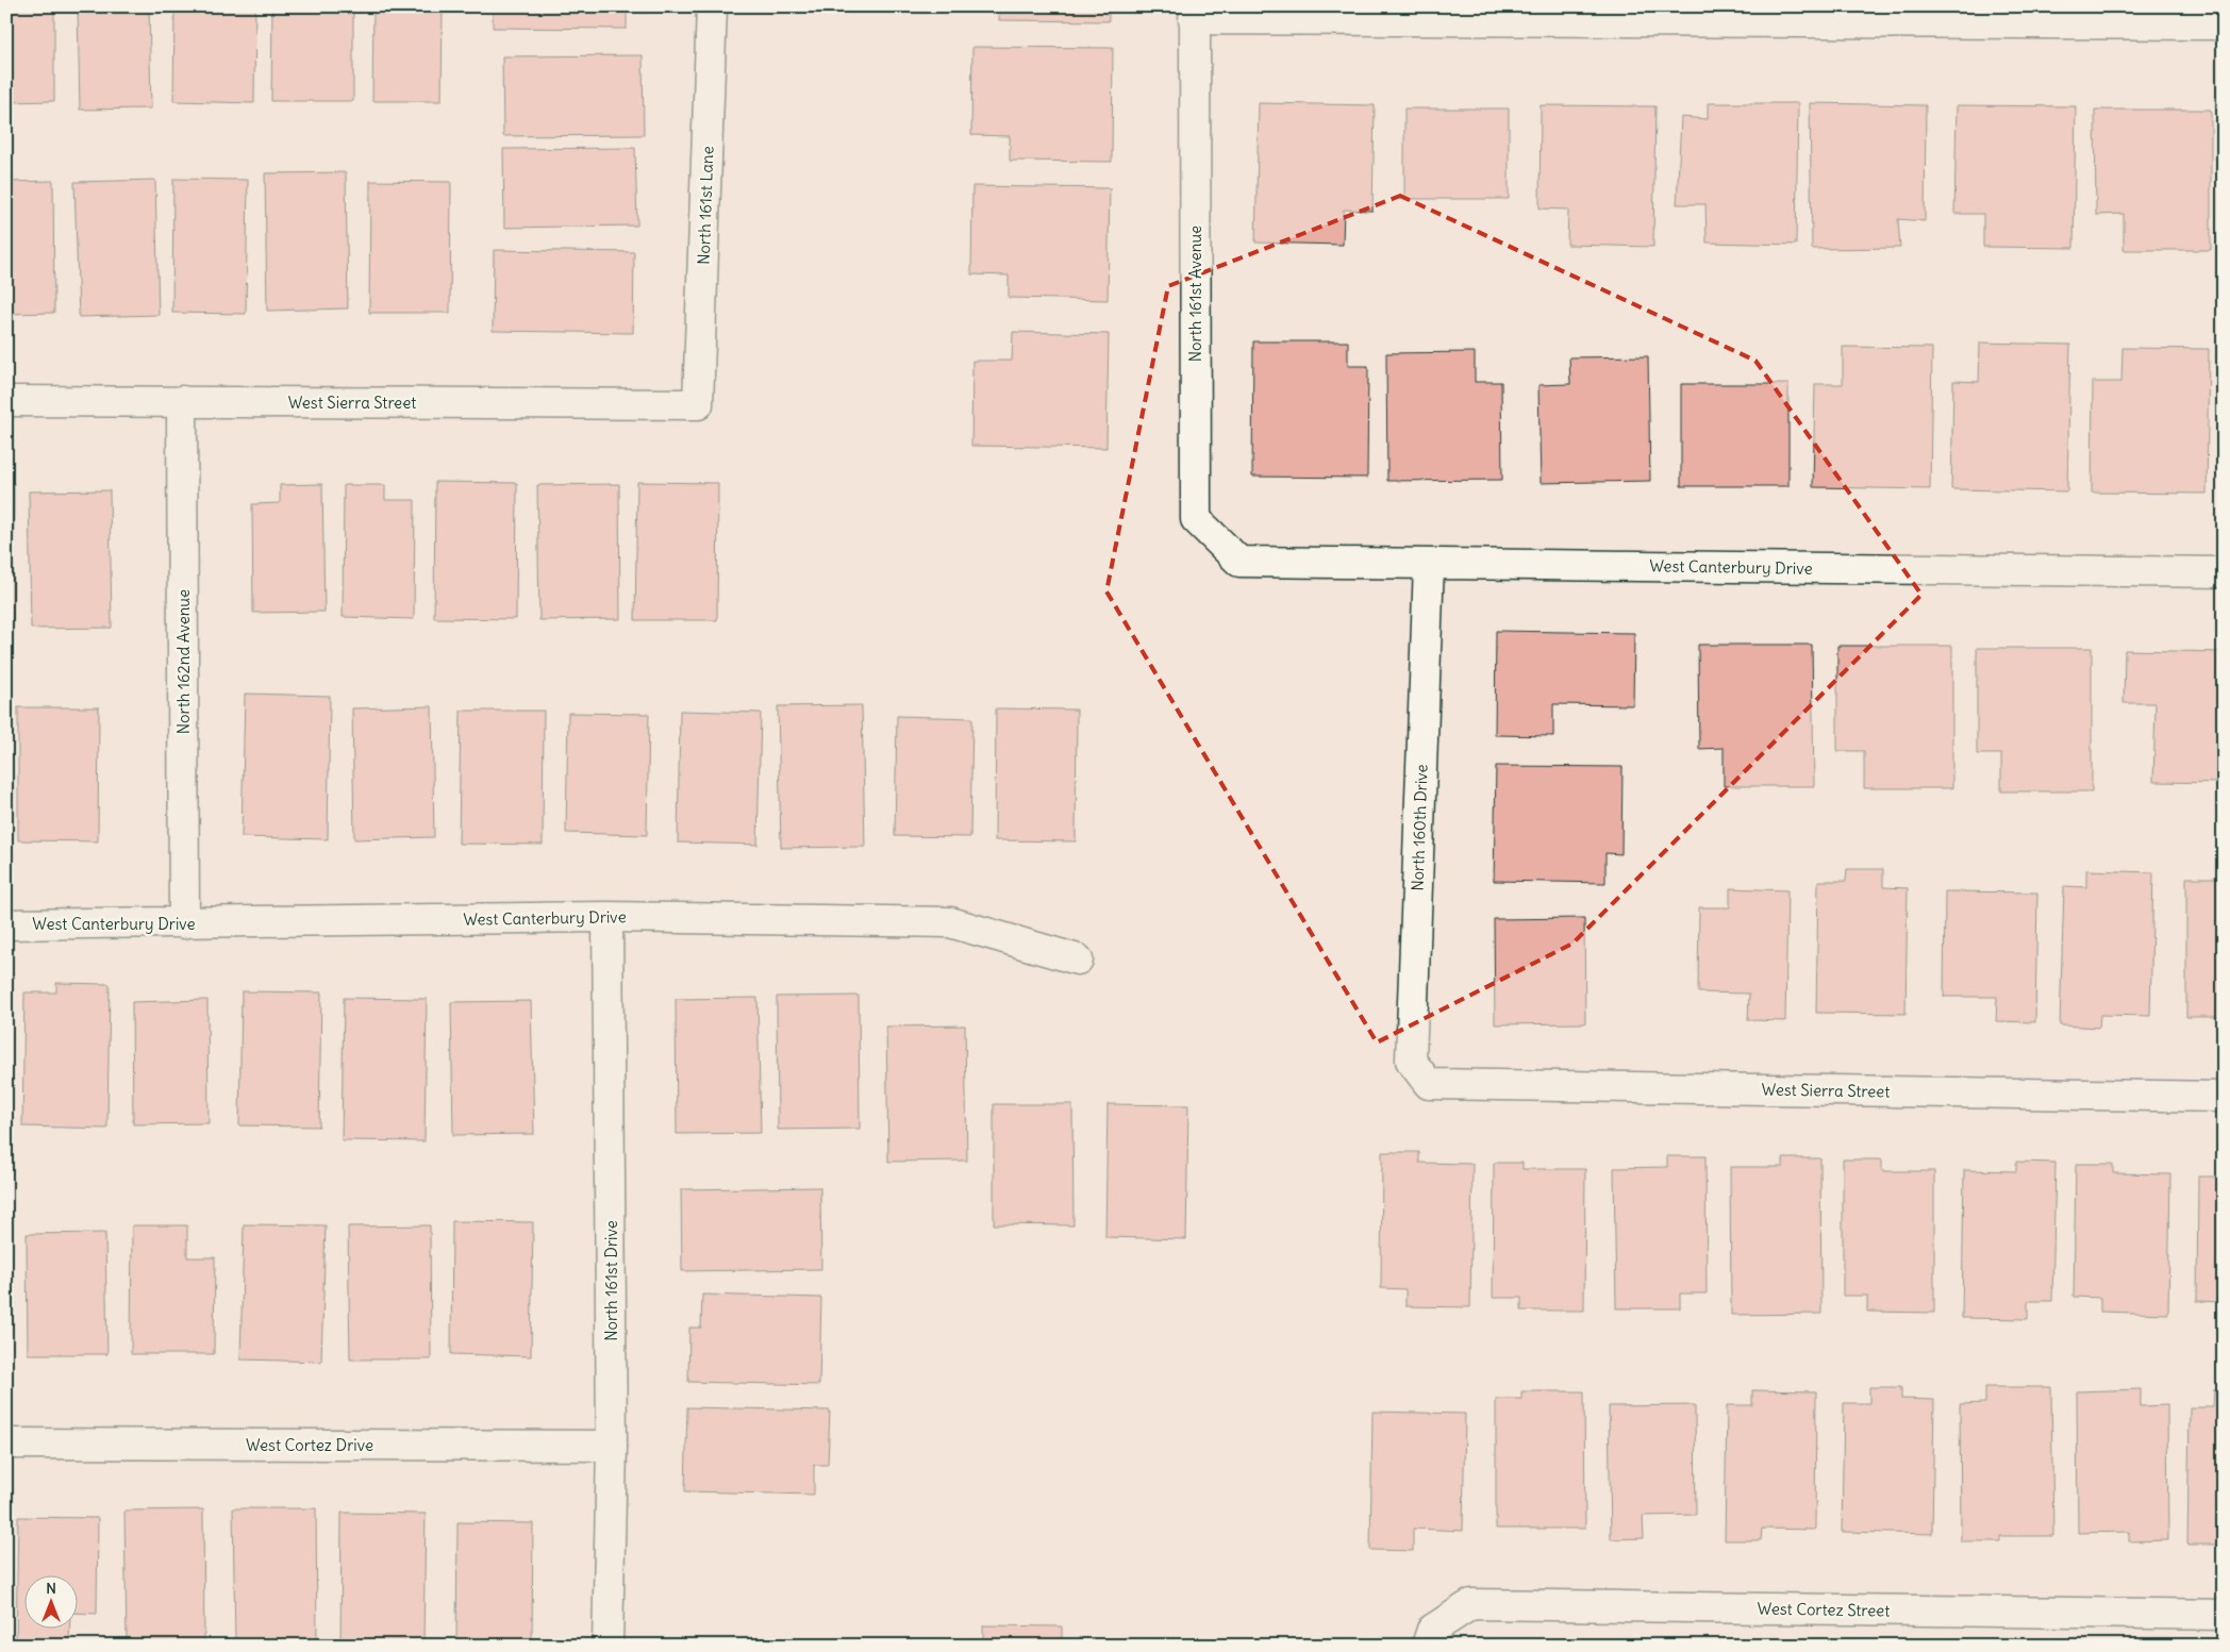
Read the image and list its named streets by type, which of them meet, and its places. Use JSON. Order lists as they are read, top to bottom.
{
  "streets": {
    "street": [
      "North 161st Lane",
      "North 161st Avenue",
      "West Sierra Street",
      "West Canterbury Drive",
      "North 162nd Avenue",
      "North 160th Drive",
      "North 161st Drive",
      "West Cortez Drive",
      "West Cortez Street"
    ]
  },
  "crossings": [
    ["North 161st Lane", "West Sierra Street"],
    ["North 161st Avenue", "West Canterbury Drive"],
    ["West Sierra Street", "North 162nd Avenue"],
    ["West Sierra Street", "North 160th Drive"],
    ["West Canterbury Drive", "North 162nd Avenue"],
    ["West Canterbury Drive", "North 160th Drive"],
    ["West Canterbury Drive", "North 161st Drive"],
    ["North 161st Drive", "West Cortez Drive"]
  ],
  "north": "top"
}
